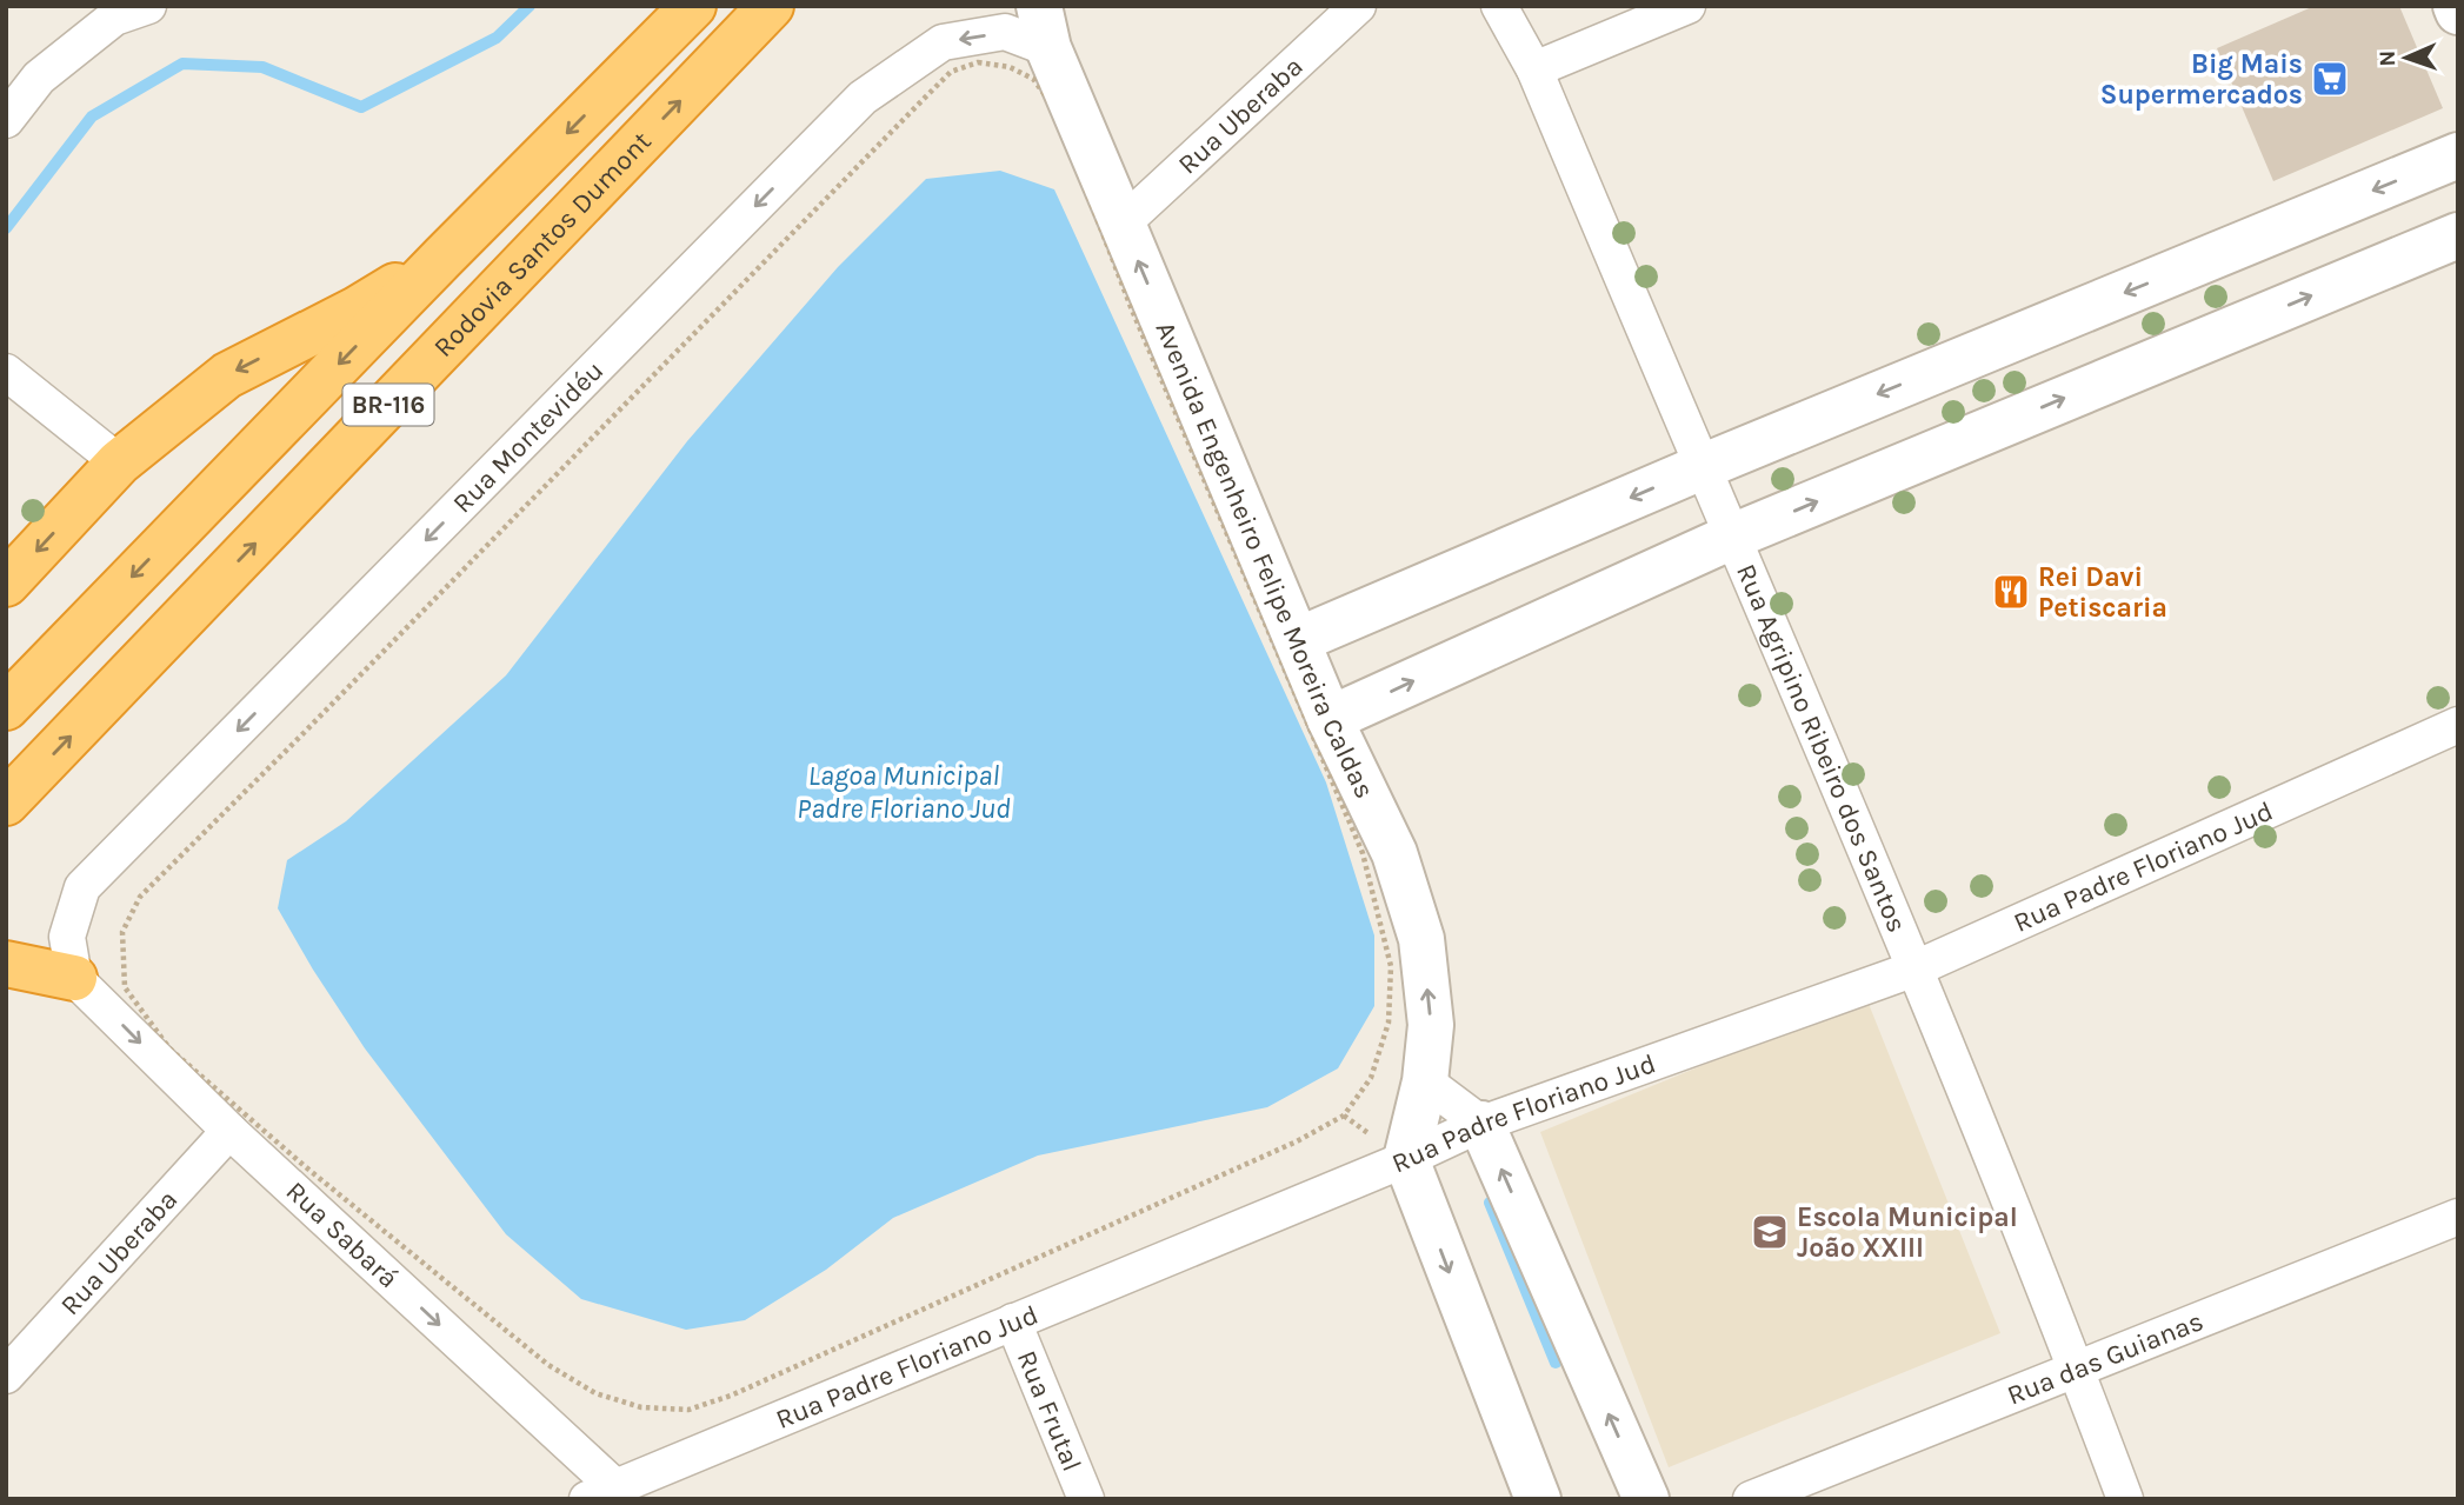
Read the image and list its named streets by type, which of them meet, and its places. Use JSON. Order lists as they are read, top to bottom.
{
  "streets": {
    "highway": ["Rodovia Santos Dumont", "BR-116"],
    "street": [
      "Rua Uberaba",
      "Rua Montevidéu",
      "Avenida Engenheiro Felipe Moreira Caldas",
      "Rua Agripino Ribeiro dos Santos",
      "Rua Padre Floriano Jud",
      "Rua Sabará",
      "Rua das Guianas",
      "Rua Frutal"
    ]
  },
  "crossings": [
    ["Rua Uberaba", "Avenida Engenheiro Felipe Moreira Caldas"],
    ["Rua Uberaba", "Rua Sabará"],
    ["Rua Montevidéu", "Avenida Engenheiro Felipe Moreira Caldas"],
    ["Rua Montevidéu", "Rua Sabará"],
    ["Avenida Engenheiro Felipe Moreira Caldas", "Rua Padre Floriano Jud"],
    ["Rua Agripino Ribeiro dos Santos", "Rua Padre Floriano Jud"],
    ["Rua Agripino Ribeiro dos Santos", "Rua das Guianas"],
    ["Rua Padre Floriano Jud", "Rua Sabará"],
    ["Rua Padre Floriano Jud", "Rua Frutal"]
  ],
  "one_way": ["Rua Montevidéu", "Avenida Engenheiro Felipe Moreira Caldas", "Rua Sabará"],
  "water": ["Lagoa Municipal Padre Floriano Jud"],
  "places": {
    "supermarket": ["Big Mais Supermercados"],
    "restaurant": ["Rei Davi Petiscaria"],
    "school or university": ["Escola Municipal João XXIII"]
  },
  "north": "left"
}
